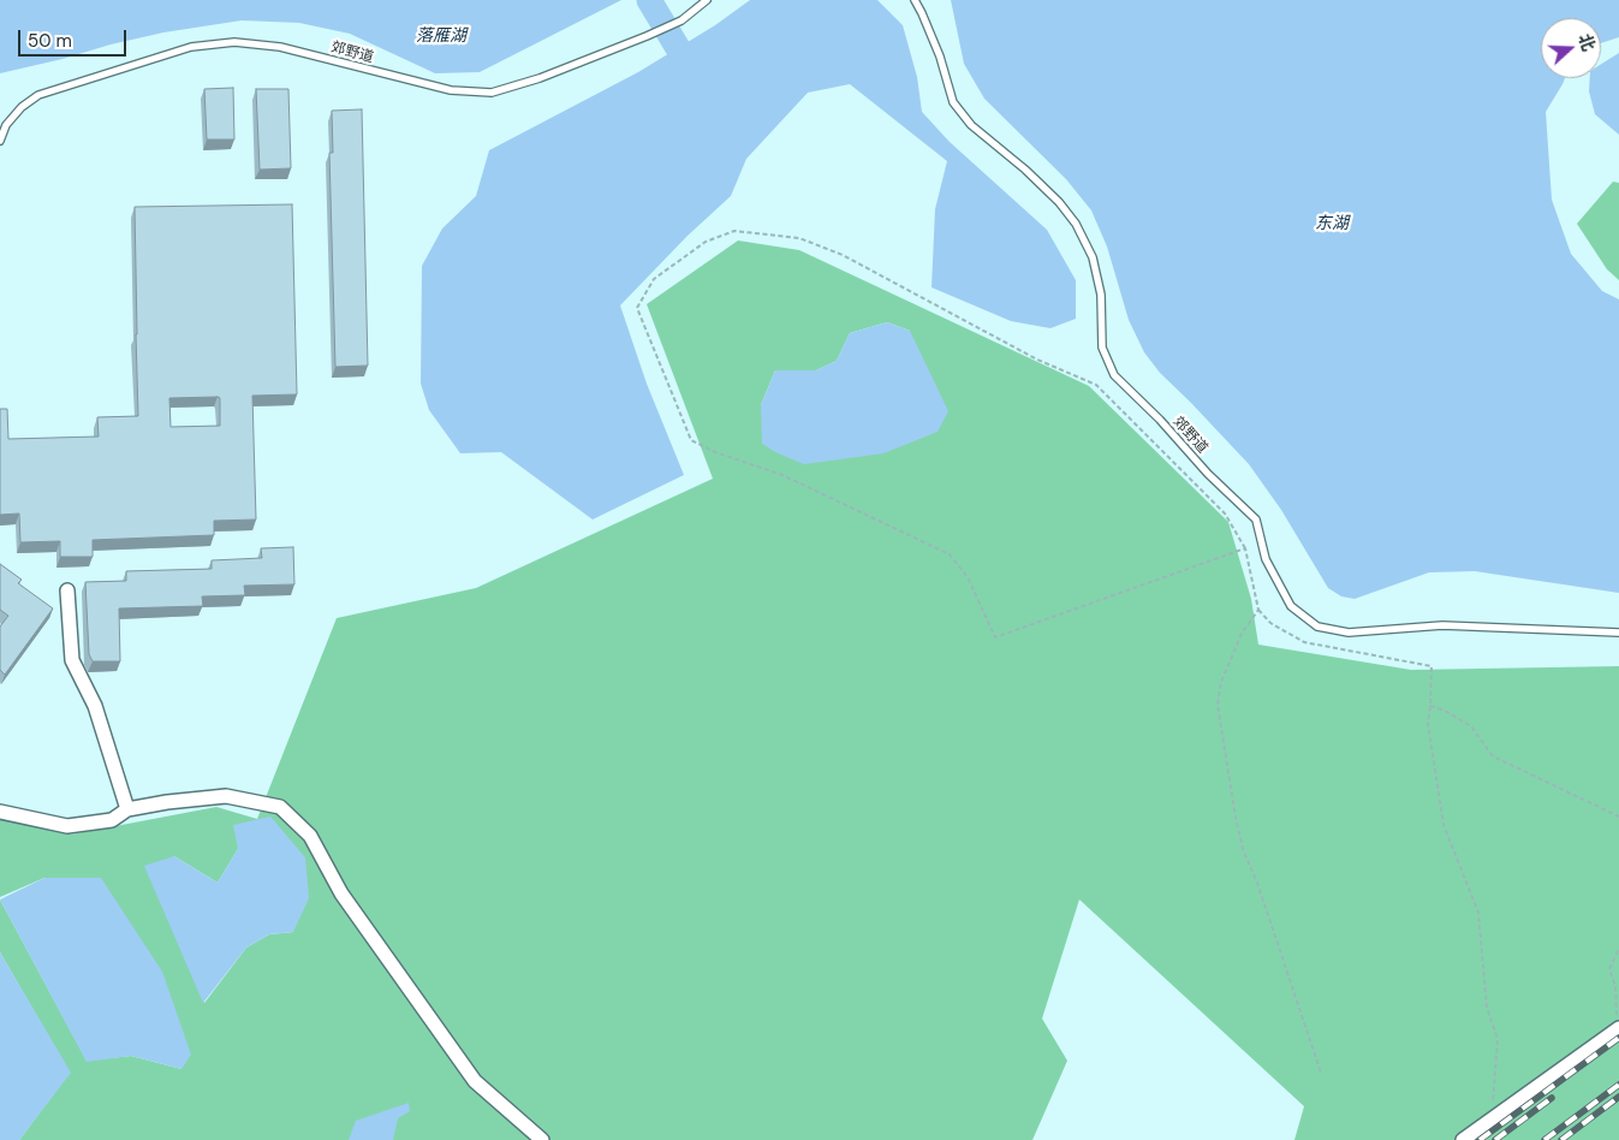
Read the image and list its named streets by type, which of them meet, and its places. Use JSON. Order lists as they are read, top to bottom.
{
  "streets": {
    "lane": ["郊野道"]
  },
  "water": ["落雁湖", "东湖"],
  "scale_bar": "50 m",
  "north": "right"
}
